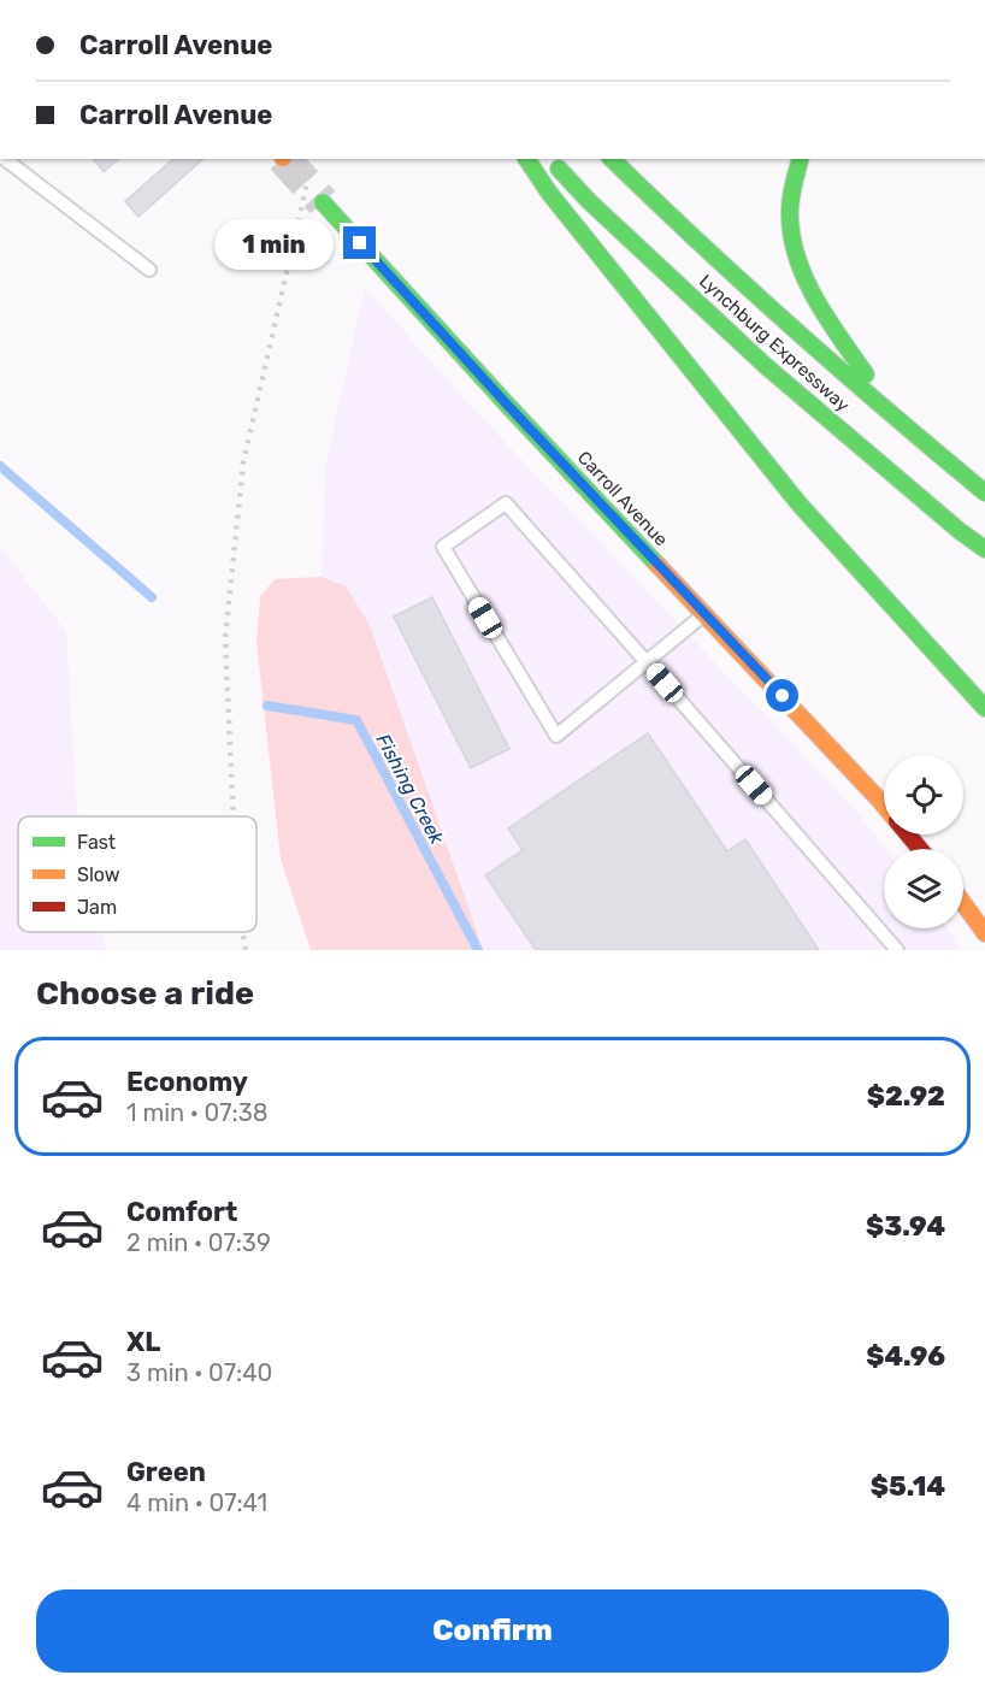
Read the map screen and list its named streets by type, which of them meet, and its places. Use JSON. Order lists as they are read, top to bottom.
{
  "streets": {
    "main road": ["Lynchburg Expressway", "Carroll Avenue"]
  },
  "water": ["Fishing Creek"],
  "legend": ["Fast", "Slow", "Jam"],
  "page": {
    "banner": ["Carroll Avenue", "Carroll Avenue"],
    "bubble": "1 min",
    "heading": "Choose a ride",
    "list": [
      {
        "name": "Economy",
        "note": "1 min · 07:38",
        "value": "$2.92"
      },
      {
        "name": "Comfort",
        "note": "2 min · 07:39",
        "value": "$3.94"
      },
      {
        "name": "XL",
        "note": "3 min · 07:40",
        "value": "$4.96"
      },
      {
        "name": "Green",
        "note": "4 min · 07:41",
        "value": "$5.14"
      }
    ],
    "buttons": "Confirm"
  }
}
